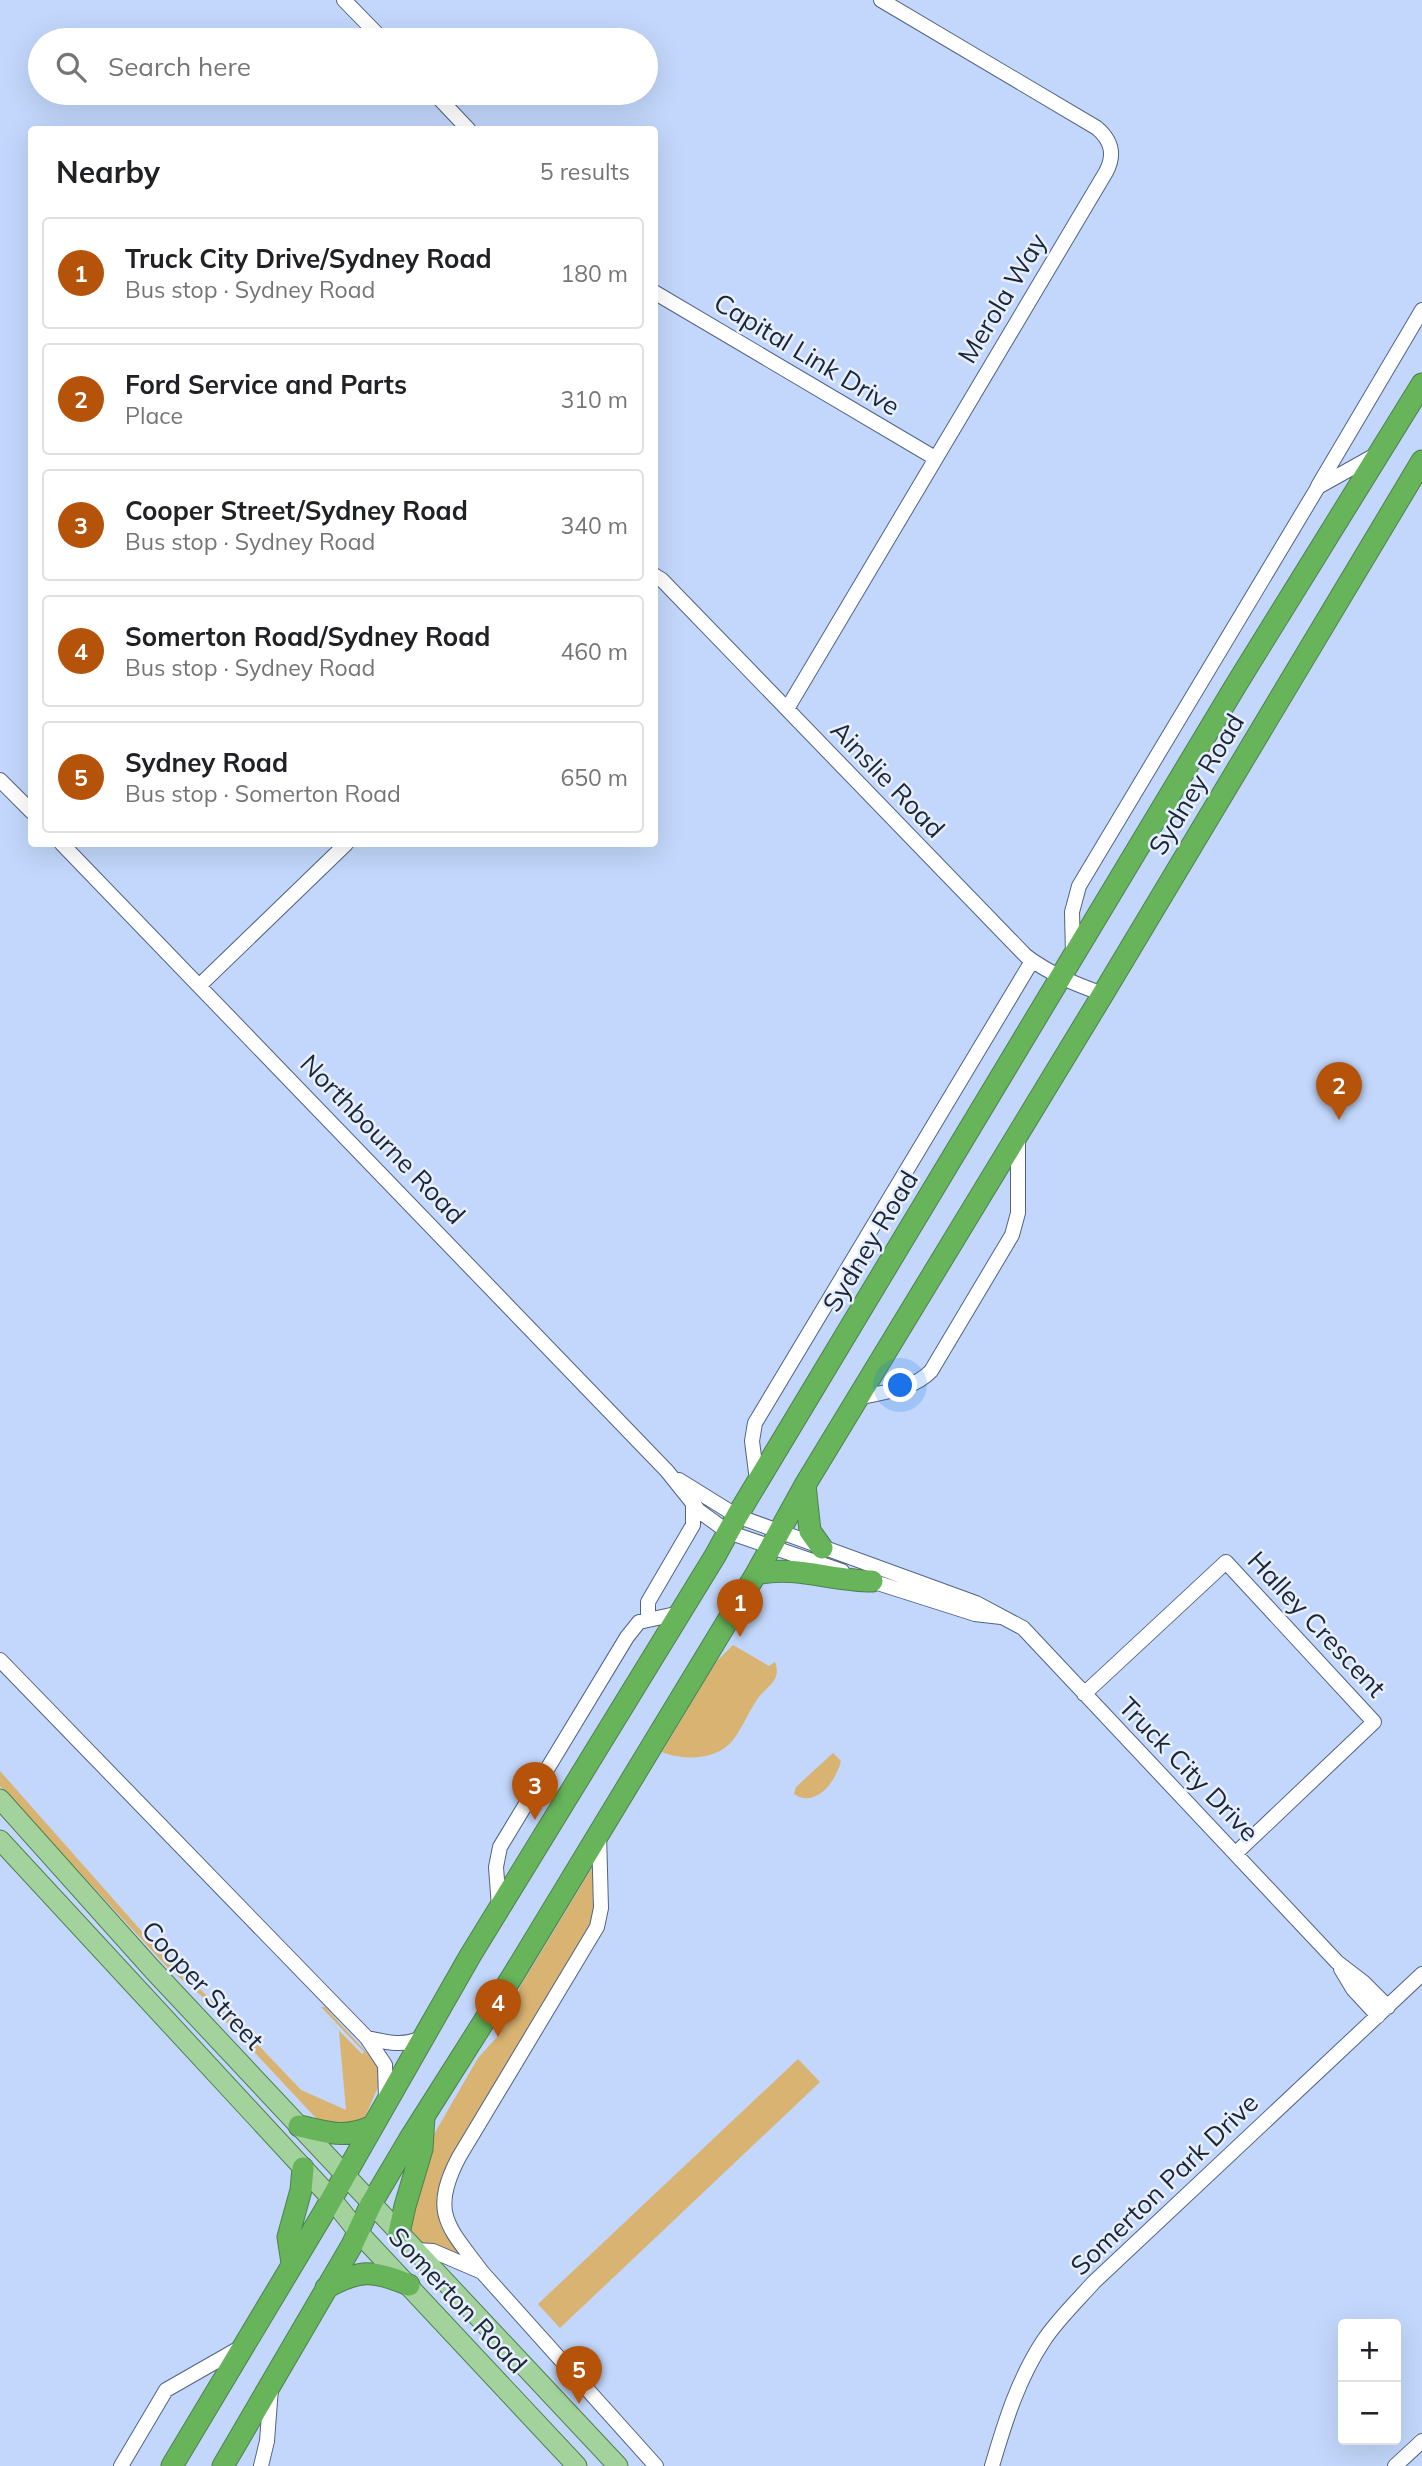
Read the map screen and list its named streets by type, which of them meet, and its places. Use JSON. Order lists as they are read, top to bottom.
{
  "streets": {
    "highway": ["Sydney Road"],
    "main road": ["Cooper Street", "Somerton Road"],
    "street": [
      "Merola Way",
      "Capital Link Drive",
      "Ainslie Road",
      "Northbourne Road",
      "Halley Crescent",
      "Truck City Drive",
      "Somerton Park Drive"
    ]
  },
  "crossings": [
    ["Merola Way", "Capital Link Drive"],
    ["Merola Way", "Ainslie Road"],
    ["Ainslie Road", "Sydney Road"],
    ["Sydney Road", "Northbourne Road"],
    ["Sydney Road", "Truck City Drive"],
    ["Sydney Road", "Cooper Street"],
    ["Sydney Road", "Somerton Road"],
    ["Northbourne Road", "Truck City Drive"],
    ["Halley Crescent", "Truck City Drive"],
    ["Truck City Drive", "Somerton Park Drive"],
    ["Cooper Street", "Somerton Road"]
  ],
  "page": {
    "search": "Search here",
    "heading": ["Nearby", "5 results"],
    "list": [
      {
        "mark": "1",
        "name": "Truck City Drive/Sydney Road",
        "note": "Bus stop · Sydney Road",
        "value": "180 m"
      },
      {
        "mark": "2",
        "name": "Ford Service and Parts",
        "note": "Place",
        "value": "310 m"
      },
      {
        "mark": "3",
        "name": "Cooper Street/Sydney Road",
        "note": "Bus stop · Sydney Road",
        "value": "340 m"
      },
      {
        "mark": "4",
        "name": "Somerton Road/Sydney Road",
        "note": "Bus stop · Sydney Road",
        "value": "460 m"
      },
      {
        "mark": "5",
        "name": "Sydney Road",
        "note": "Bus stop · Somerton Road",
        "value": "650 m"
      }
    ],
    "pins": [
      "2",
      "1",
      "3",
      "4",
      "5"
    ],
    "map_buttons": ["+", "−"]
  }
}
